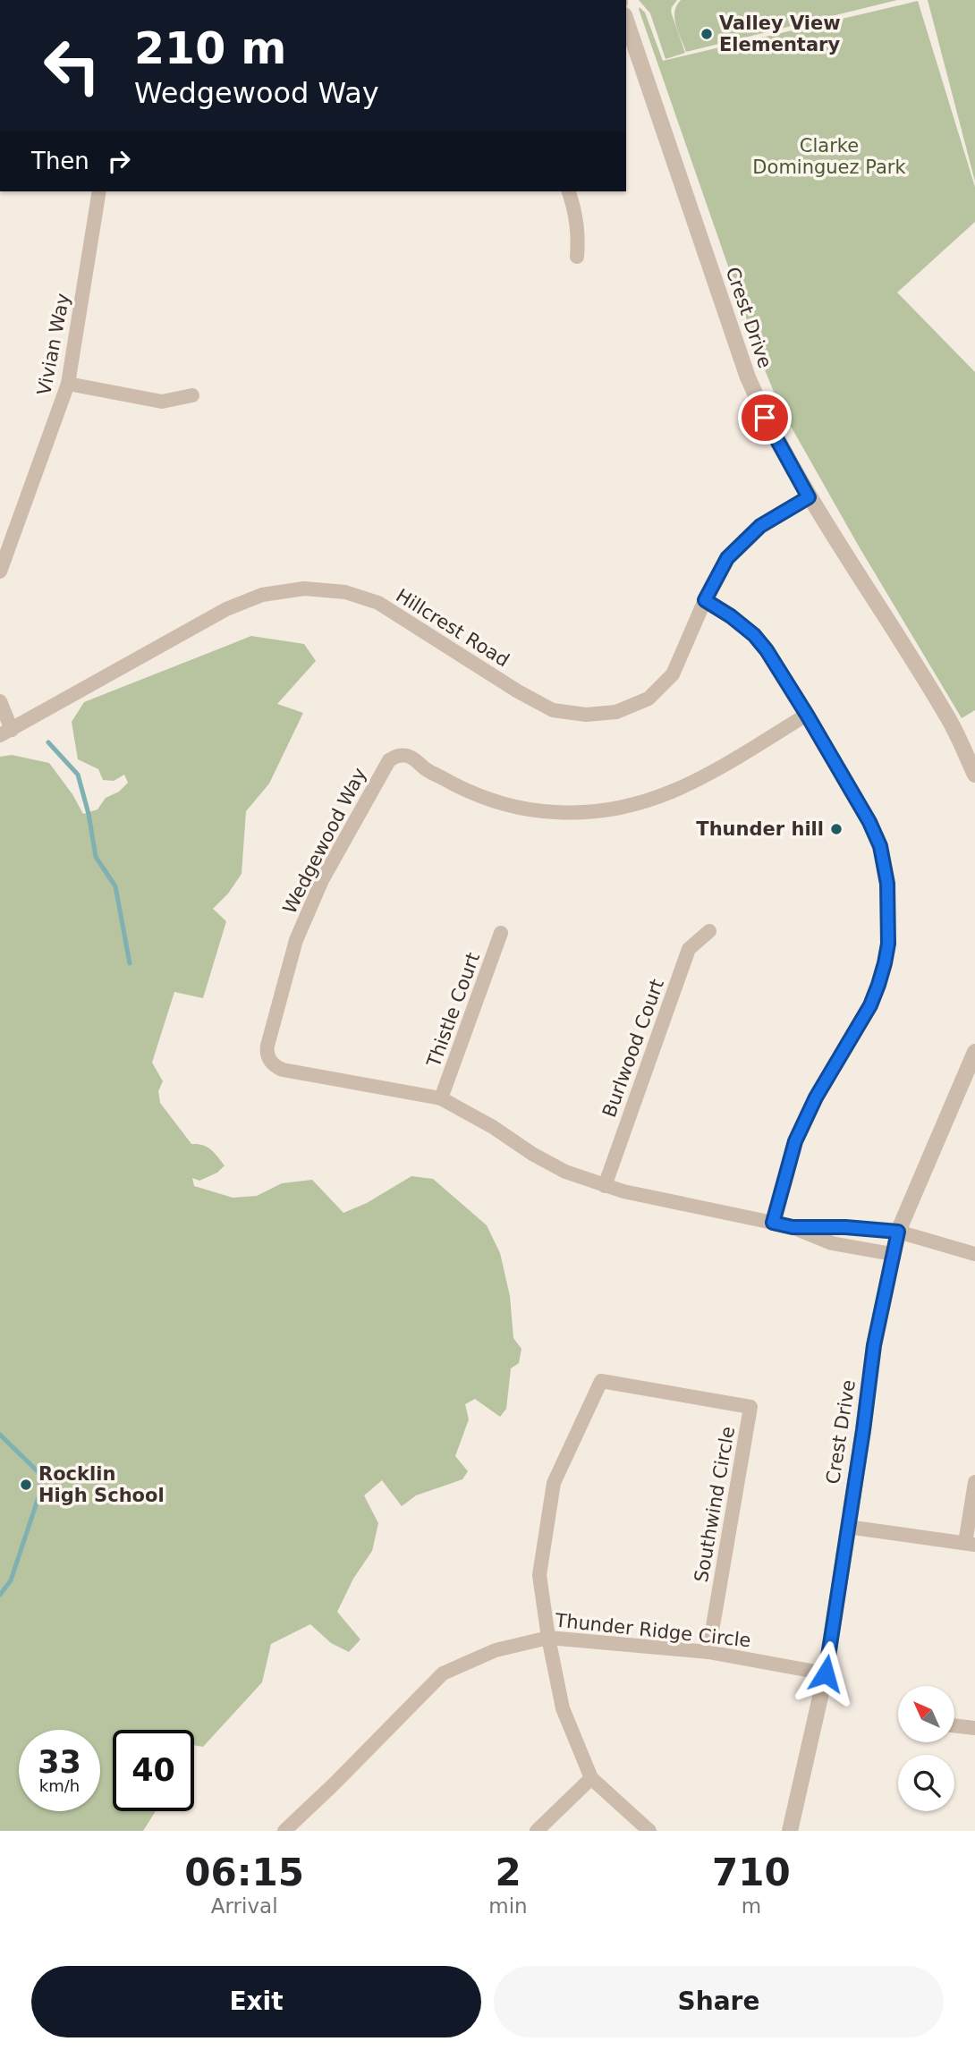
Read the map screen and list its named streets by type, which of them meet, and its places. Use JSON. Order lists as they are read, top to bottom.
{
  "streets": {
    "street": [
      "Crest Drive",
      "Vivian Way",
      "Hillcrest Road",
      "Wedgewood Way",
      "Thistle Court",
      "Burlwood Court",
      "Southwind Circle",
      "Thunder Ridge Circle"
    ]
  },
  "crossings": [
    ["Crest Drive", "Hillcrest Road"],
    ["Crest Drive", "Wedgewood Way"],
    ["Crest Drive", "Thunder Ridge Circle"],
    ["Wedgewood Way", "Thistle Court"],
    ["Wedgewood Way", "Burlwood Court"],
    ["Southwind Circle", "Thunder Ridge Circle"]
  ],
  "parks": ["Clarke Dominguez Park"],
  "places": ["Valley View Elementary", "Thunder hill", "Rocklin High School"],
  "north": "top left",
  "page": {
    "turn": ["210 m", "Wedgewood Way"],
    "then": "Then",
    "speed": "33 km/h",
    "limit": "40",
    "eta": [
      "06:15",
      "Arrival",
      "2",
      "min",
      "710",
      "m"
    ],
    "buttons": ["Exit", "Share"]
  }
}
